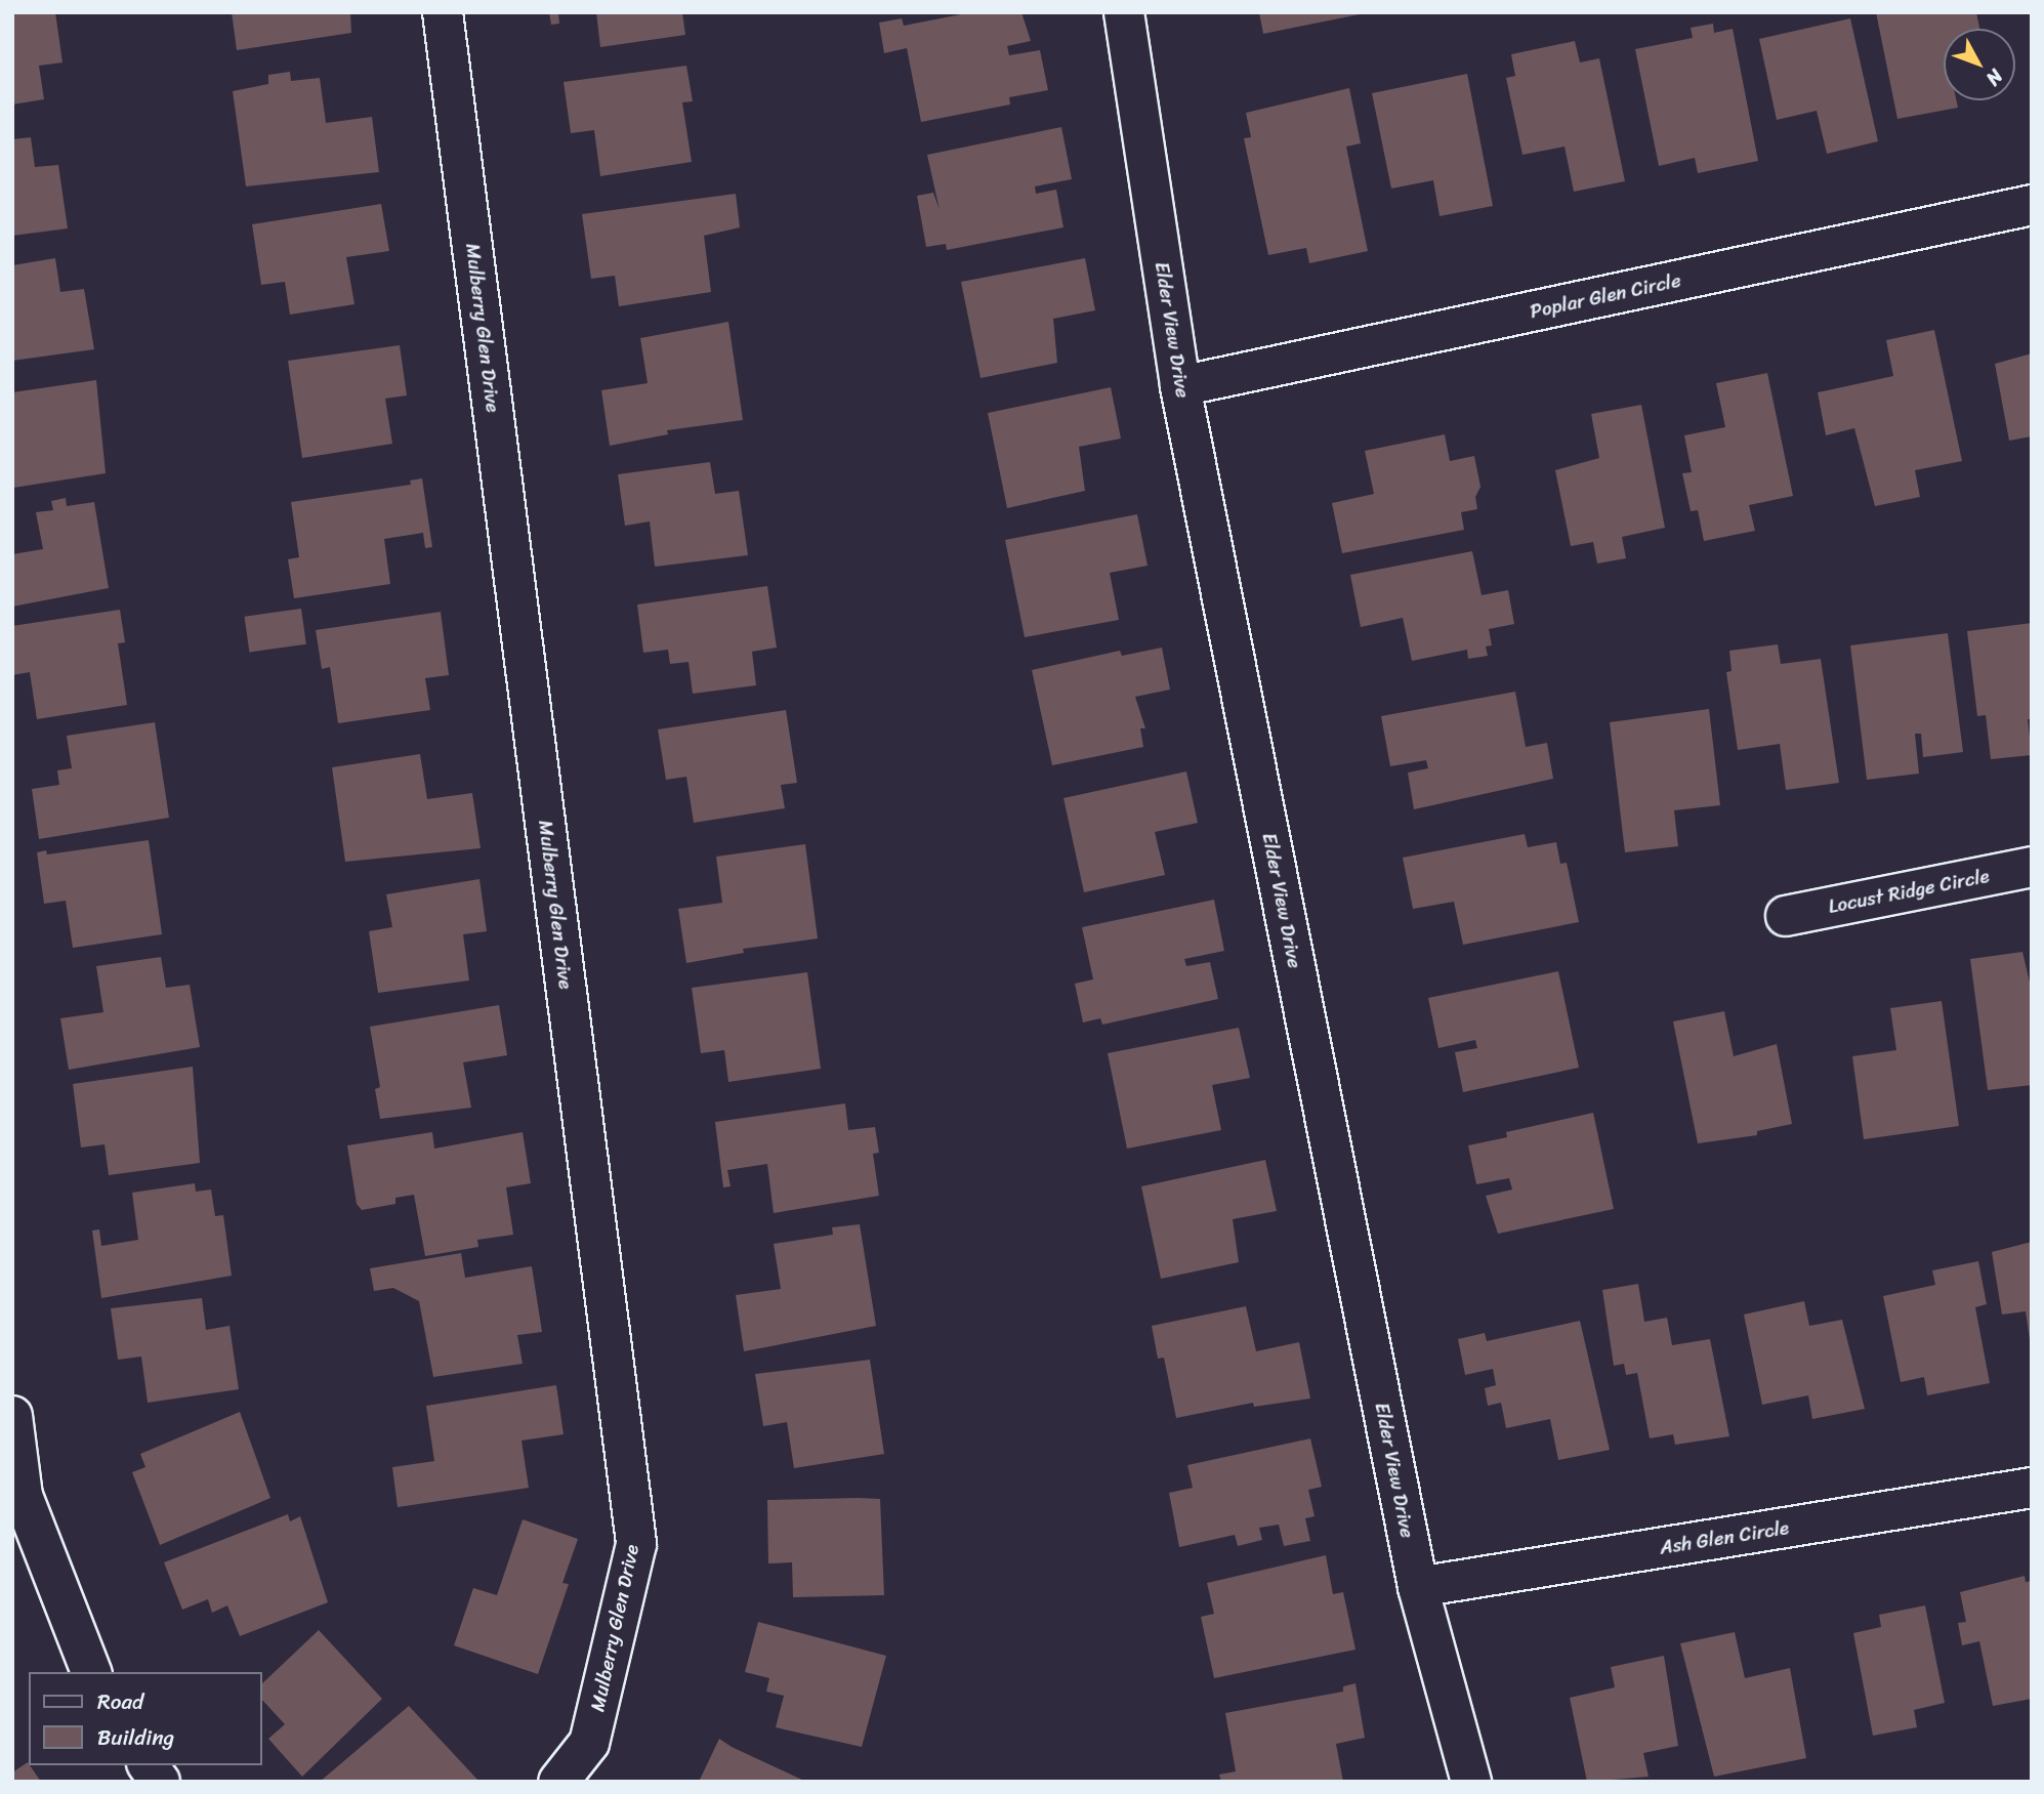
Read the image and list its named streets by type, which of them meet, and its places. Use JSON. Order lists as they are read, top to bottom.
{
  "streets": {
    "street": [
      "Poplar Glen Circle",
      "Mulberry Glen Drive",
      "Elder View Drive",
      "Locust Ridge Circle",
      "Ash Glen Circle"
    ]
  },
  "crossings": [
    ["Poplar Glen Circle", "Elder View Drive"],
    ["Elder View Drive", "Ash Glen Circle"]
  ],
  "legend": ["Road", "Building"],
  "north": "bottom right"
}
